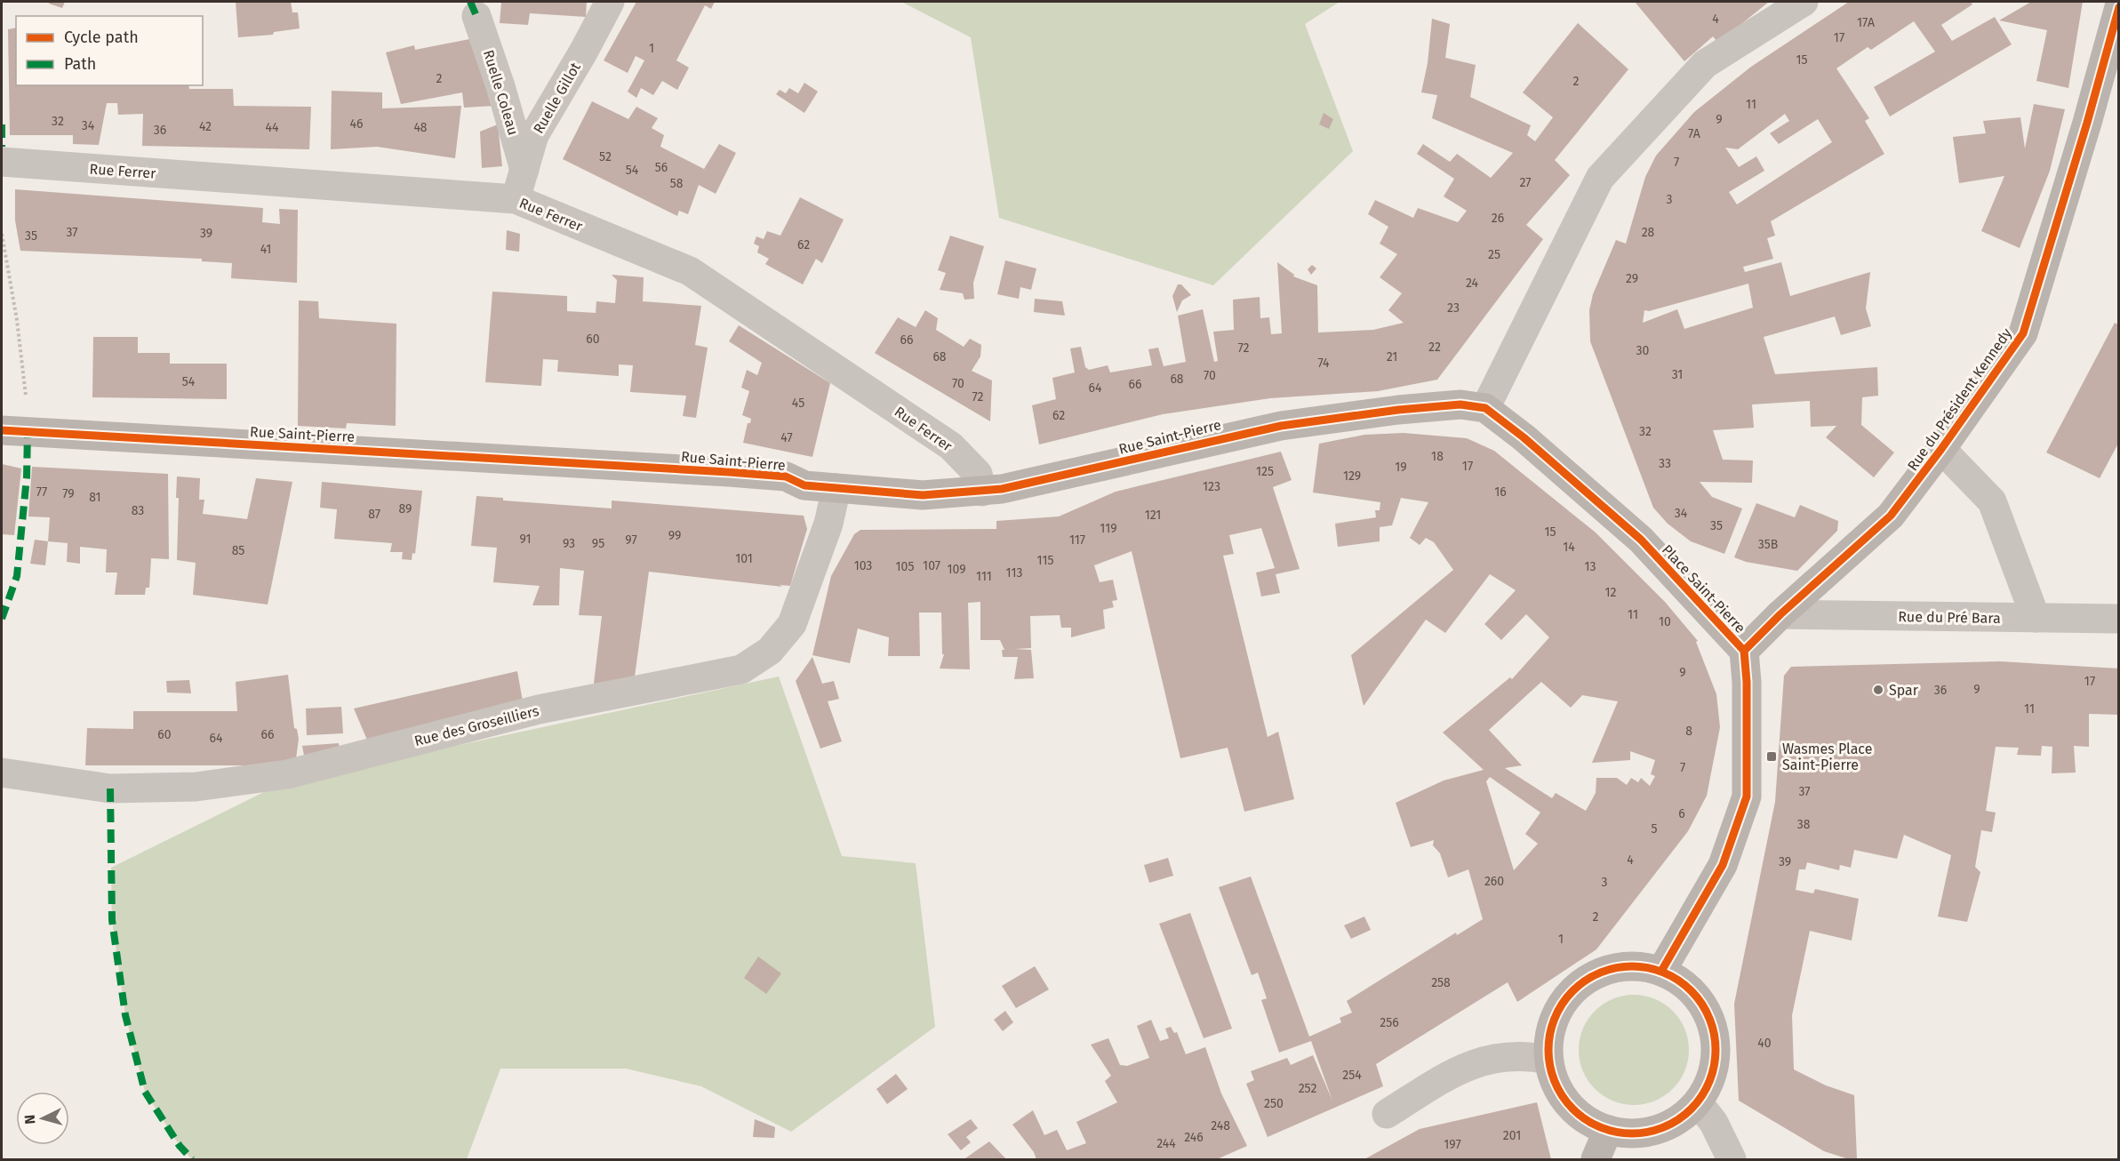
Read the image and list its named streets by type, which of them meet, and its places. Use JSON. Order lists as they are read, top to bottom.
{
  "streets": {
    "street": [
      "Ruelle Coleau",
      "Ruelle Gillot",
      "Rue Ferrer",
      "Rue du Président Kennedy",
      "Rue Saint-Pierre",
      "Place Saint-Pierre",
      "Rue du Pré Bara",
      "Rue des Groseilliers"
    ]
  },
  "crossings": [
    ["Ruelle Coleau", "Ruelle Gillot"],
    ["Ruelle Gillot", "Rue Ferrer"],
    ["Rue Ferrer", "Rue Saint-Pierre"],
    ["Rue du Président Kennedy", "Place Saint-Pierre"],
    ["Rue du Président Kennedy", "Rue du Pré Bara"],
    ["Rue Saint-Pierre", "Place Saint-Pierre"],
    ["Rue Saint-Pierre", "Rue des Groseilliers"]
  ],
  "places": {
    "other": ["Spar"],
    "transit": ["Wasmes Place Saint-Pierre"]
  },
  "house_numbers": [
    "4",
    "17A",
    "17",
    "1",
    "15",
    "2",
    "2",
    "11",
    "9",
    "32",
    "46",
    "34",
    "42",
    "44",
    "48",
    "36",
    "7A",
    "52",
    "7",
    "56",
    "54",
    "27",
    "58",
    "3",
    "26",
    "37",
    "28",
    "39",
    "35",
    "62",
    "41",
    "25",
    "29",
    "24",
    "23",
    "60",
    "66",
    "22",
    "72",
    "30",
    "68",
    "21",
    "74",
    "31",
    "70",
    "68",
    "54",
    "70",
    "66",
    "64",
    "72",
    "45",
    "62",
    "32",
    "47",
    "18",
    "33",
    "17",
    "19",
    "125",
    "129",
    "123",
    "77",
    "16",
    "79",
    "81",
    "89",
    "83",
    "34",
    "87",
    "121",
    "35",
    "119",
    "15",
    "99",
    "91",
    "97",
    "117",
    "93",
    "95",
    "35B",
    "14",
    "85",
    "101",
    "115",
    "103",
    "107",
    "105",
    "13",
    "109",
    "113",
    "111",
    "12",
    "11",
    "10",
    "9",
    "17",
    "9",
    "36",
    "11",
    "8",
    "60",
    "66",
    "64",
    "7",
    "37",
    "6",
    "38",
    "5",
    "4",
    "39",
    "260",
    "3",
    "2",
    "1",
    "258",
    "256",
    "40",
    "254",
    "252",
    "250",
    "248",
    "201",
    "246",
    "244",
    "197"
  ],
  "legend": ["Cycle path", "Path"],
  "north": "left"
}
